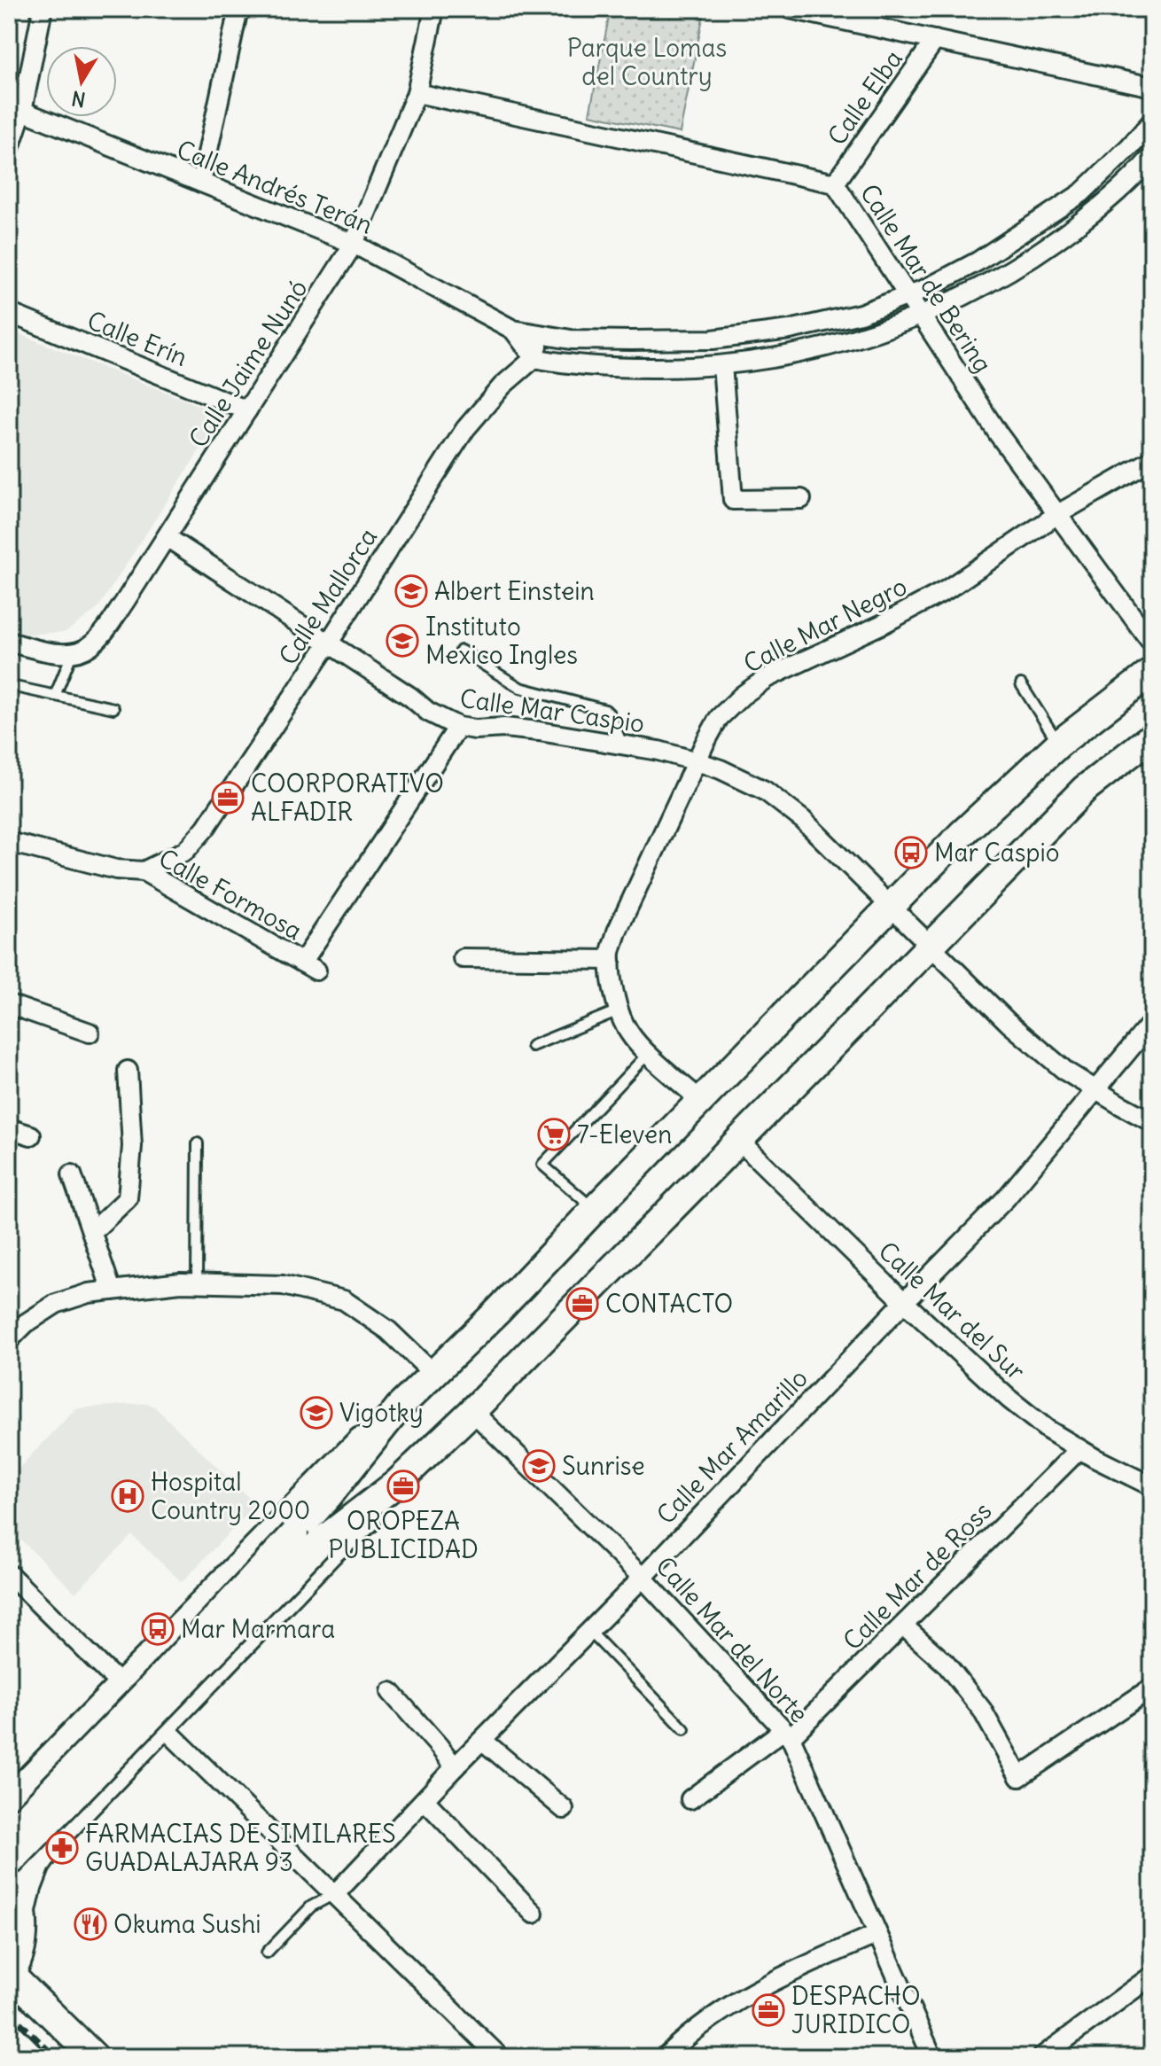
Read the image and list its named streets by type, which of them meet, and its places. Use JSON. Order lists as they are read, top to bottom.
{
  "streets": {
    "street": [
      "Calle Elba",
      "Calle Andrés Terán",
      "Calle Mar de Bering",
      "Calle Erín",
      "Calle Jaime Nunó",
      "Calle Mallorca",
      "Calle Mar Negro",
      "Calle Mar Caspio",
      "Calle Formosa",
      "Calle Mar del Sur",
      "Calle Mar Amarillo",
      "Calle Mar de Ross",
      "Calle Mar del Norte"
    ]
  },
  "crossings": [
    ["Calle Elba", "Calle Mar de Bering"],
    ["Calle Andrés Terán", "Calle Mar de Bering"],
    ["Calle Andrés Terán", "Calle Jaime Nunó"],
    ["Calle Andrés Terán", "Calle Mallorca"],
    ["Calle Mar de Bering", "Calle Jaime Nunó"],
    ["Calle Mar de Bering", "Calle Mar Negro"],
    ["Calle Erín", "Calle Jaime Nunó"],
    ["Calle Jaime Nunó", "Calle Mar Caspio"],
    ["Calle Mallorca", "Calle Mar Caspio"],
    ["Calle Mallorca", "Calle Formosa"],
    ["Calle Mar Negro", "Calle Mar Caspio"],
    ["Calle Mar Caspio", "Calle Formosa"],
    ["Calle Mar Caspio", "Calle Mar Amarillo"],
    ["Calle Mar del Sur", "Calle Mar Amarillo"],
    ["Calle Mar del Sur", "Calle Mar de Ross"],
    ["Calle Mar Amarillo", "Calle Mar del Norte"],
    ["Calle Mar de Ross", "Calle Mar del Norte"]
  ],
  "parks": ["Parque Lomas del Country"],
  "places": {
    "school or university": [
      "Albert Einstein",
      "Instituto Mexico Ingles",
      "Vigotky",
      "Sunrise"
    ],
    "office": [
      "COORPORATIVO ALFADIR",
      "CONTACTO",
      "OROPEZA PUBLICIDAD",
      "DESPACHO JURIDICO"
    ],
    "bus stop": ["Mar Caspio", "Mar Marmara"],
    "supermarket": ["7-Eleven"],
    "hospital": ["Hospital Country 2000"],
    "pharmacy": ["FARMACIAS DE SIMILARES GUADALAJARA 93"],
    "restaurant": ["Okuma Sushi"]
  },
  "north": "bottom"
}
